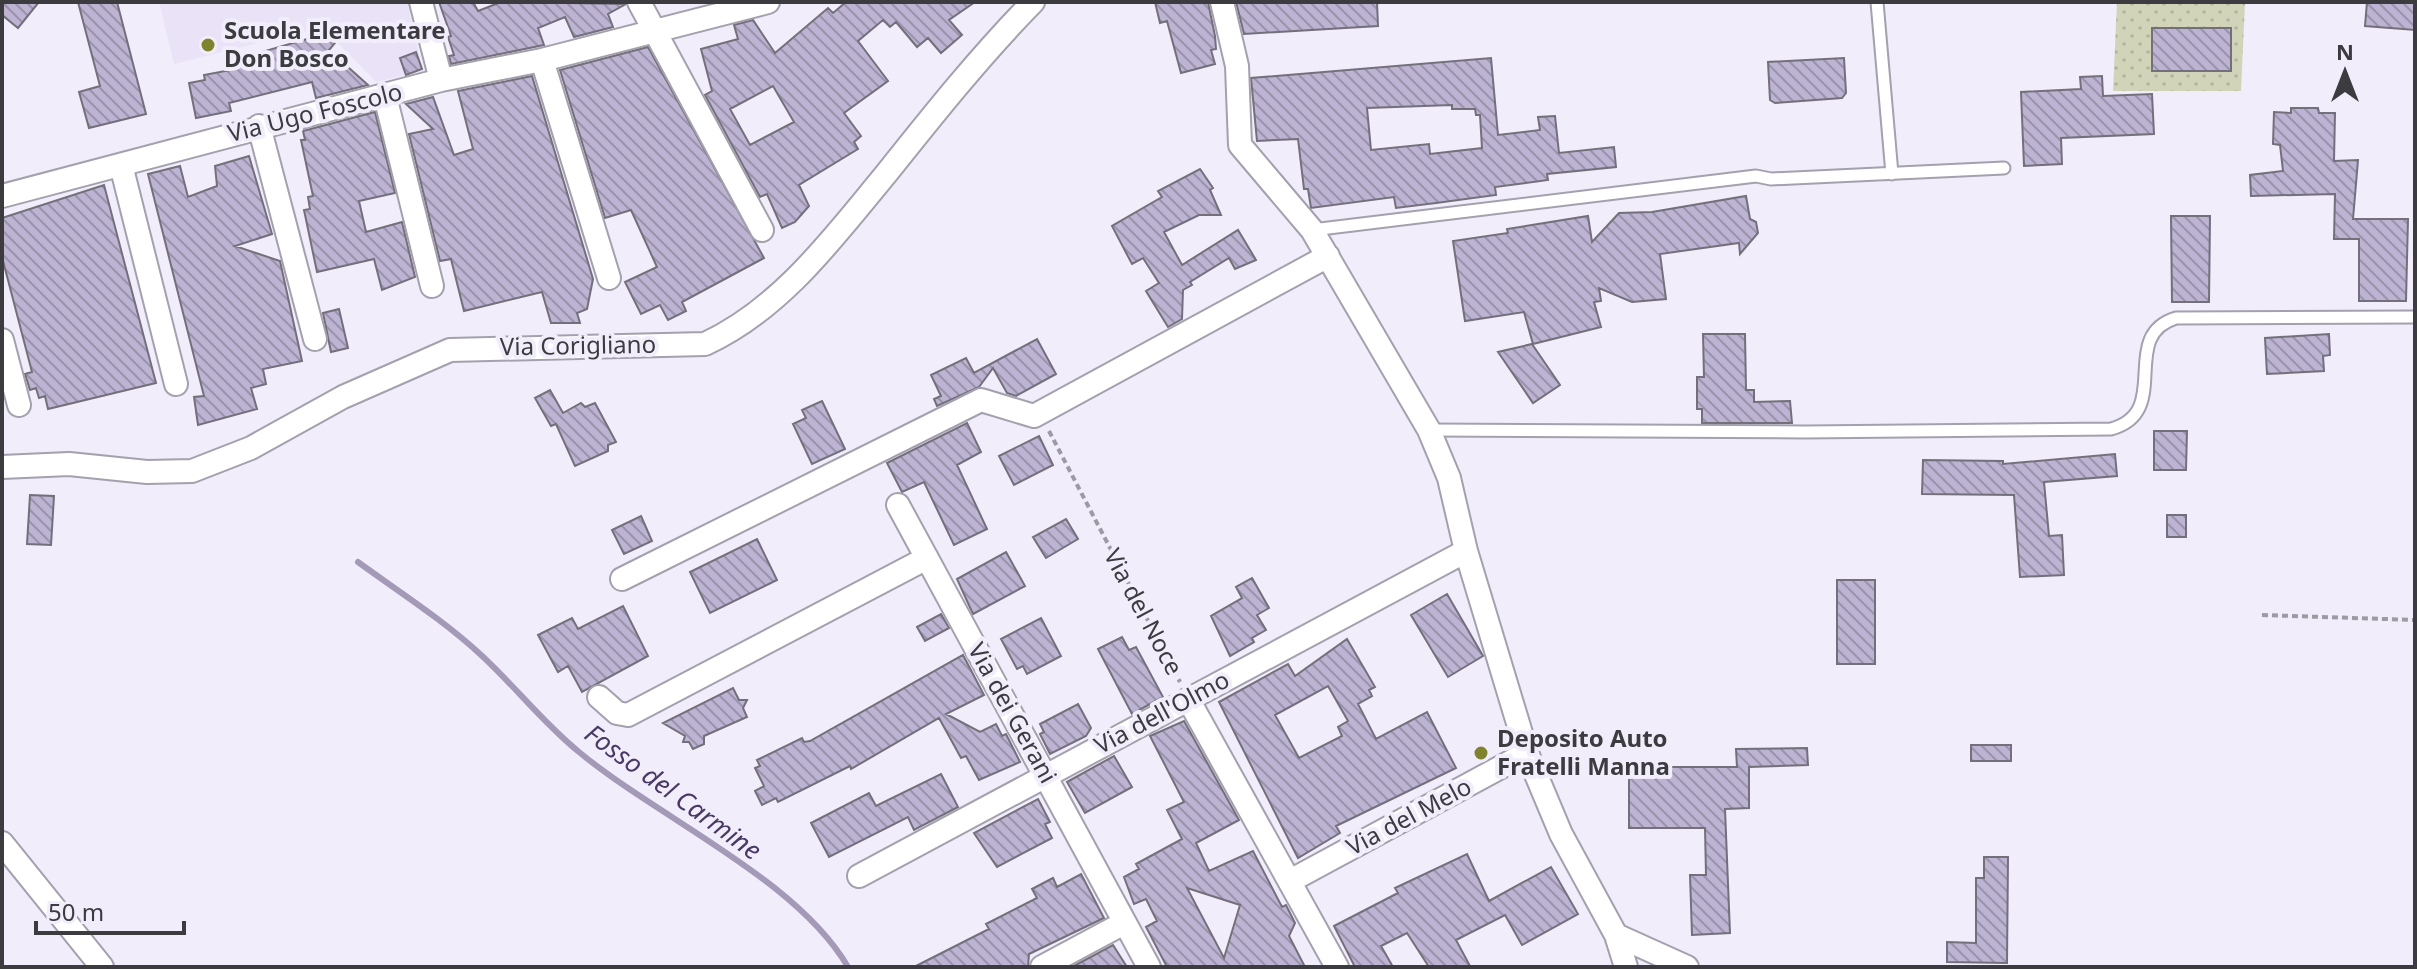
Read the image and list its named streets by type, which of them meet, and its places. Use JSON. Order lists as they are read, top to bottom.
{
  "streets": {
    "street": [
      "Via Ugo Foscolo",
      "Via Corigliano",
      "Via del Noce",
      "Via dei Gerani",
      "Via dell'Olmo",
      "Via del Melo"
    ]
  },
  "crossings": [
    ["Via del Noce", "Via dell'Olmo"],
    ["Via del Noce", "Via del Melo"],
    ["Via dei Gerani", "Via dell'Olmo"]
  ],
  "water": ["Fosso del Carmine"],
  "places": ["Scuola Elementare Don Bosco", "Deposito Auto Fratelli Manna"],
  "scale_bar": "50 m",
  "north": "top"
}
